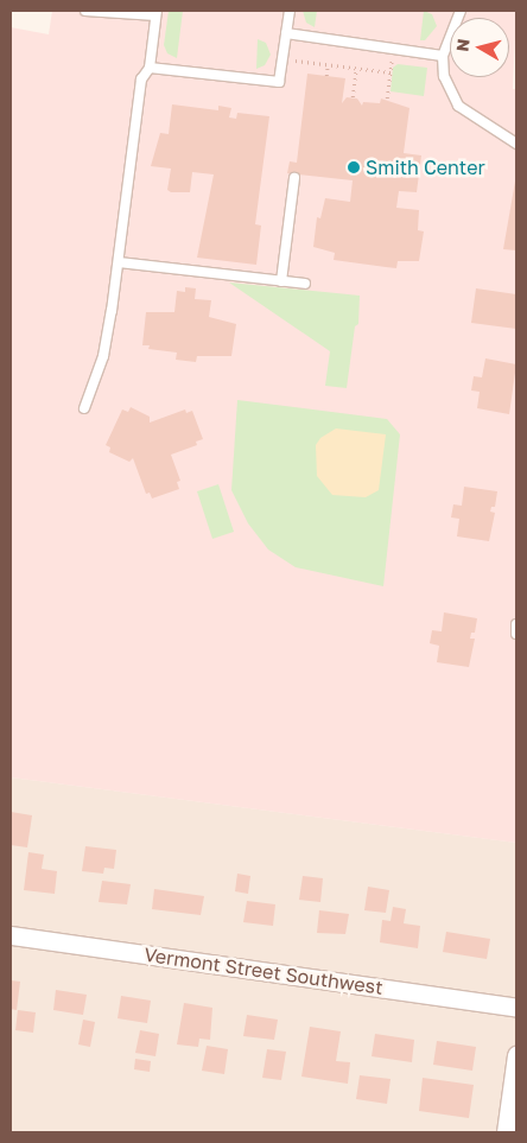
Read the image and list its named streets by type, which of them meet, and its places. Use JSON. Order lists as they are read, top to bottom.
{
  "streets": {
    "street": ["Vermont Street Southwest"]
  },
  "places": ["Smith Center"],
  "north": "left"
}
